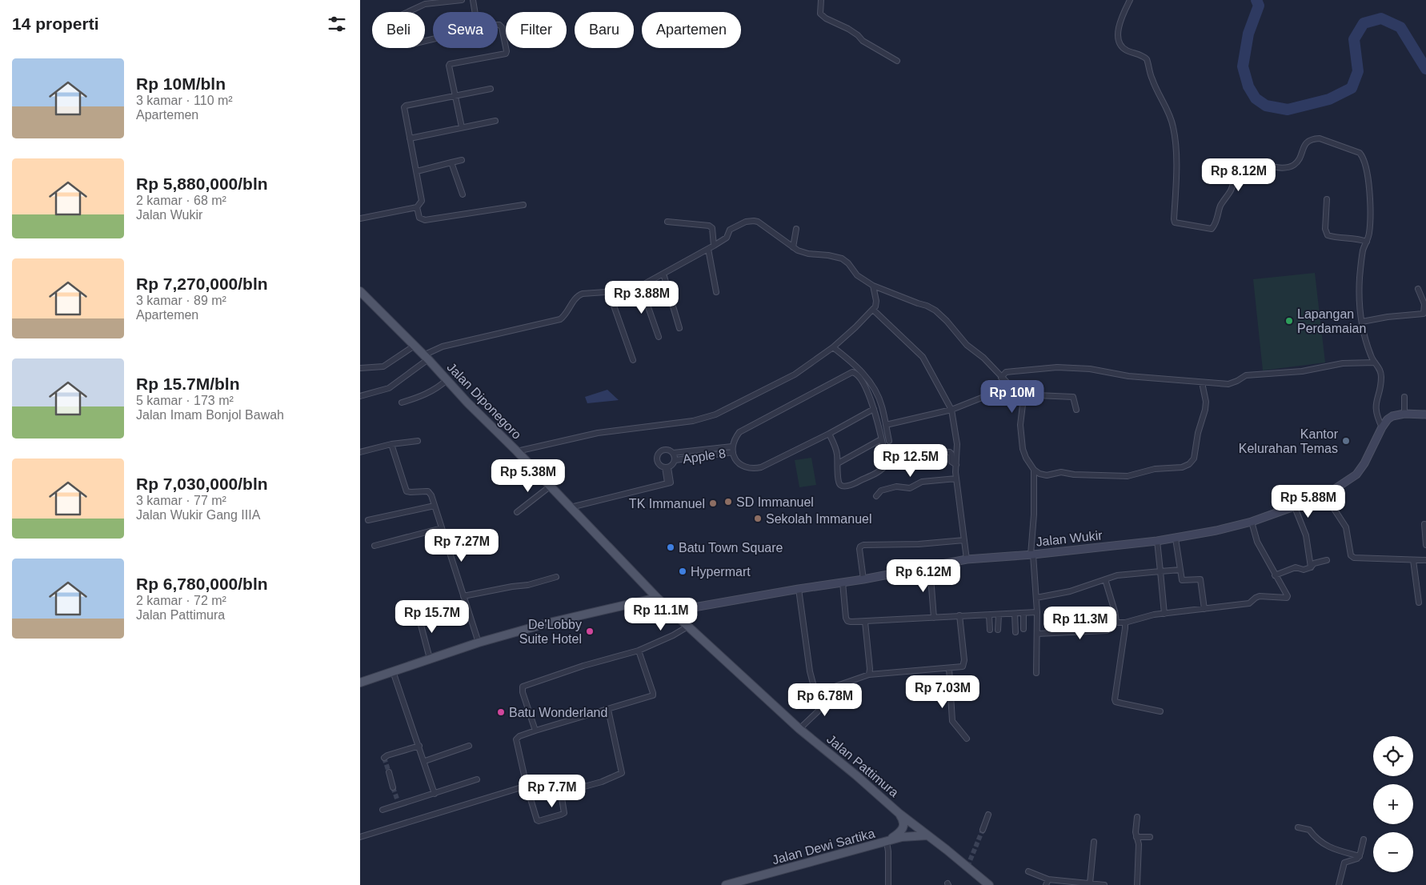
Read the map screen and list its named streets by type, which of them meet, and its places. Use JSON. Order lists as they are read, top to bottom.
{
  "streets": {
    "main road": ["Jalan Diponegoro", "Jalan Pattimura", "Jalan Dewi Sartika"],
    "street": ["Apple 8", "Jalan Wukir"]
  },
  "crossings": [
    ["Jalan Diponegoro", "Jalan Wukir"],
    ["Jalan Diponegoro", "Jalan Pattimura"],
    ["Jalan Wukir", "Jalan Pattimura"],
    ["Jalan Pattimura", "Jalan Dewi Sartika"]
  ],
  "places": [
    "Lapangan Perdamaian",
    "Kantor Kelurahan Temas",
    "SD Immanuel",
    "TK Immanuel",
    "Sekolah Immanuel",
    "Batu Town Square",
    "Hypermart",
    "De'Lobby Suite Hotel",
    "Batu Wonderland"
  ],
  "page": {
    "heading": "14 properti",
    "chip": [
      "Beli",
      "Sewa",
      "Filter",
      "Baru",
      "Apartemen"
    ],
    "list": [
      {
        "name": "Rp 10M/bln",
        "note": "3 kamar · 110 m² · Apartemen"
      },
      {
        "name": "Rp 5,880,000/bln",
        "note": "2 kamar · 68 m² · Jalan Wukir"
      },
      {
        "name": "Rp 7,270,000/bln",
        "note": "3 kamar · 89 m² · Apartemen"
      },
      {
        "name": "Rp 15.7M/bln",
        "note": "5 kamar · 173 m² · Jalan Imam Bonjol Bawah"
      },
      {
        "name": "Rp 7,030,000/bln",
        "note": "3 kamar · 77 m² · Jalan Wukir Gang IIIA"
      },
      {
        "name": "Rp 6,780,000/bln",
        "note": "2 kamar · 72 m² · Jalan Pattimura"
      }
    ],
    "price": [
      "Rp 8.12M",
      "Rp 3.88M",
      "Rp 10M",
      "Rp 12.5M",
      "Rp 5.38M",
      "Rp 5.88M",
      "Rp 7.27M",
      "Rp 6.12M",
      "Rp 11.1M",
      "Rp 15.7M",
      "Rp 11.3M",
      "Rp 7.03M",
      "Rp 6.78M",
      "Rp 7.7M"
    ],
    "map_buttons": ["+", "−"]
  }
}
